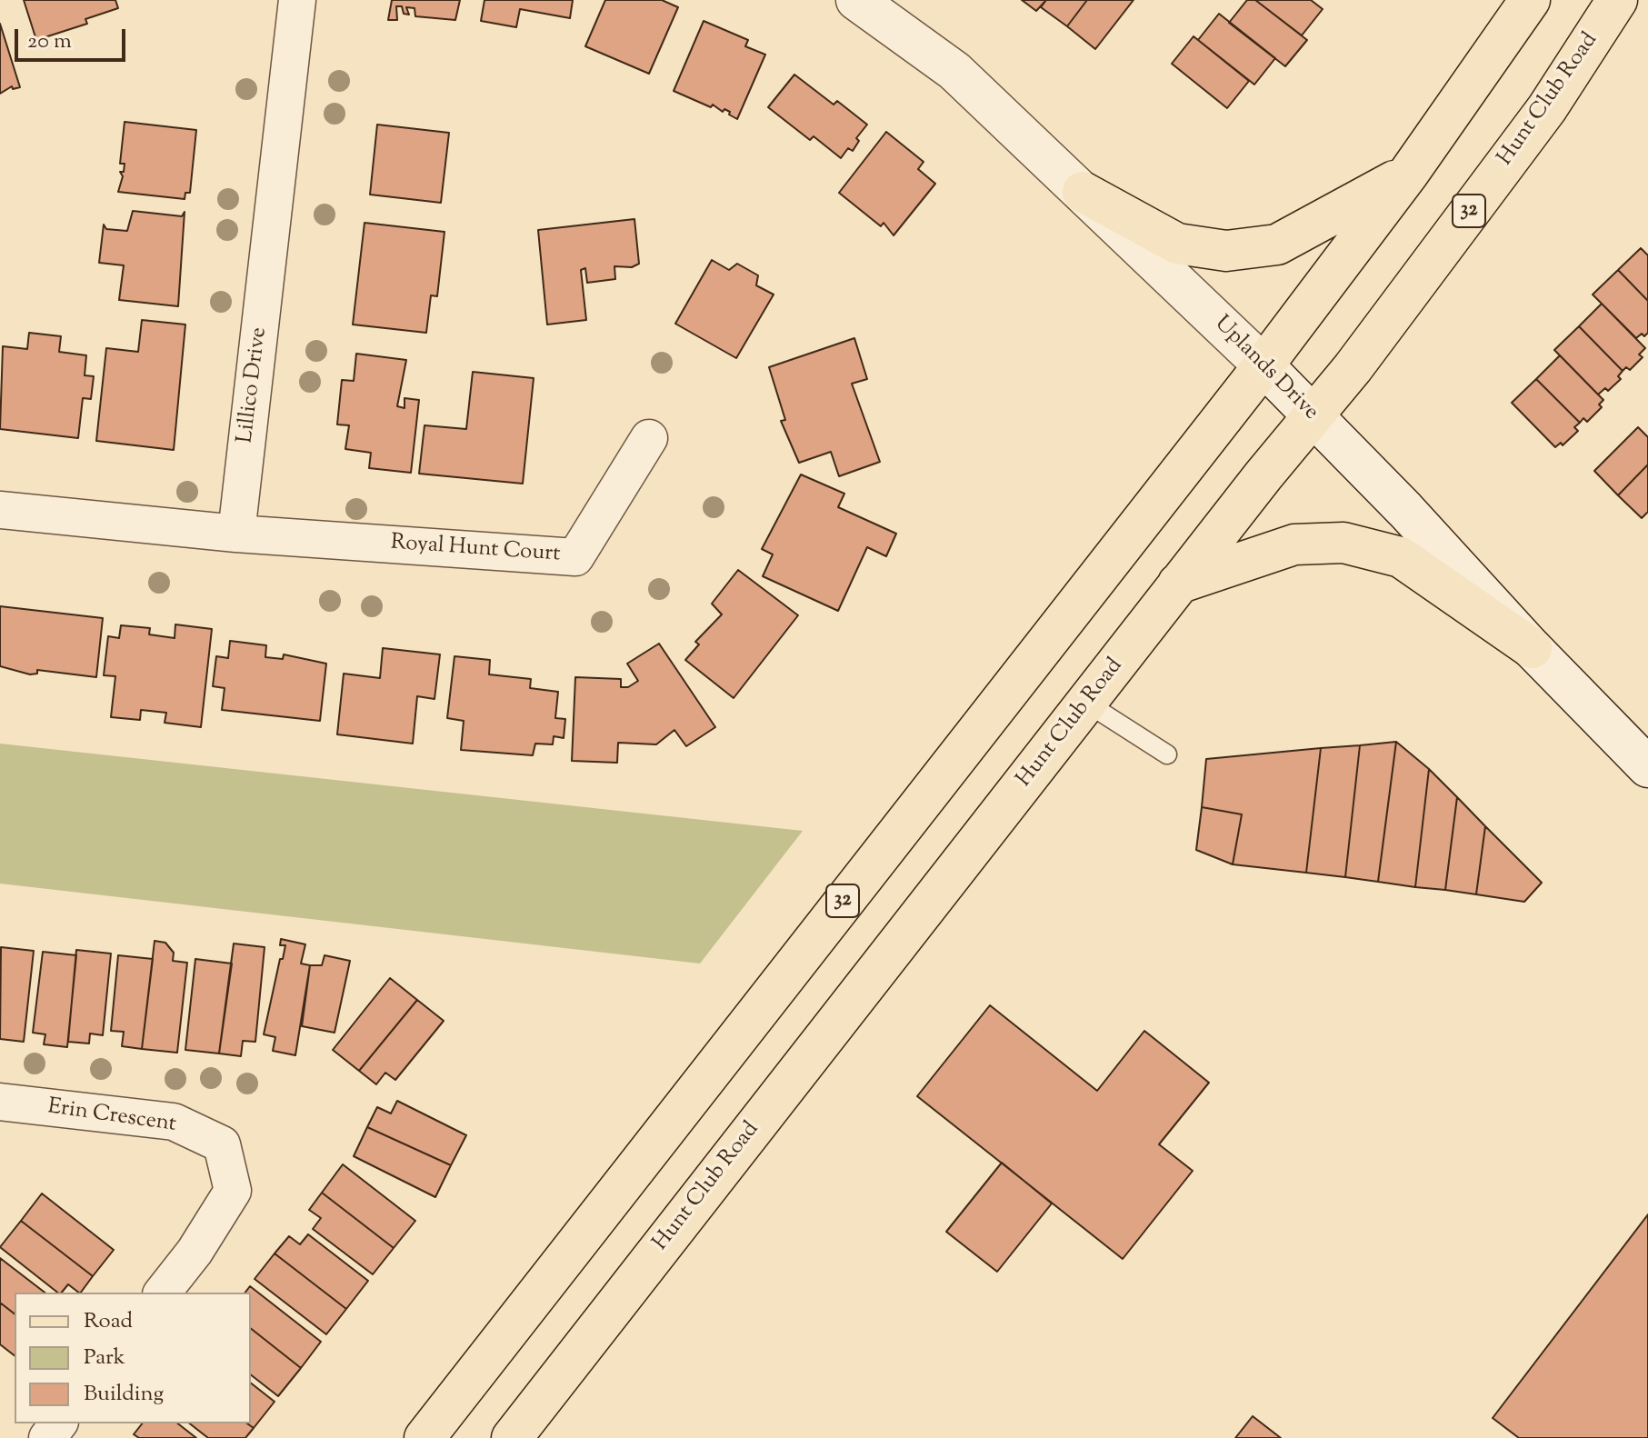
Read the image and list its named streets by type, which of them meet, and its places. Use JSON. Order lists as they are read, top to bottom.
{
  "streets": {
    "main road": ["Hunt Club Road", "32", "Uplands Drive"],
    "street": ["Lillico Drive", "Royal Hunt Court", "Erin Crescent"]
  },
  "crossings": [
    ["Hunt Club Road", "Uplands Drive"],
    ["32", "Uplands Drive"],
    ["Lillico Drive", "Royal Hunt Court"]
  ],
  "legend": ["Road", "Park", "Building"],
  "scale_bar": "20 m"
}
